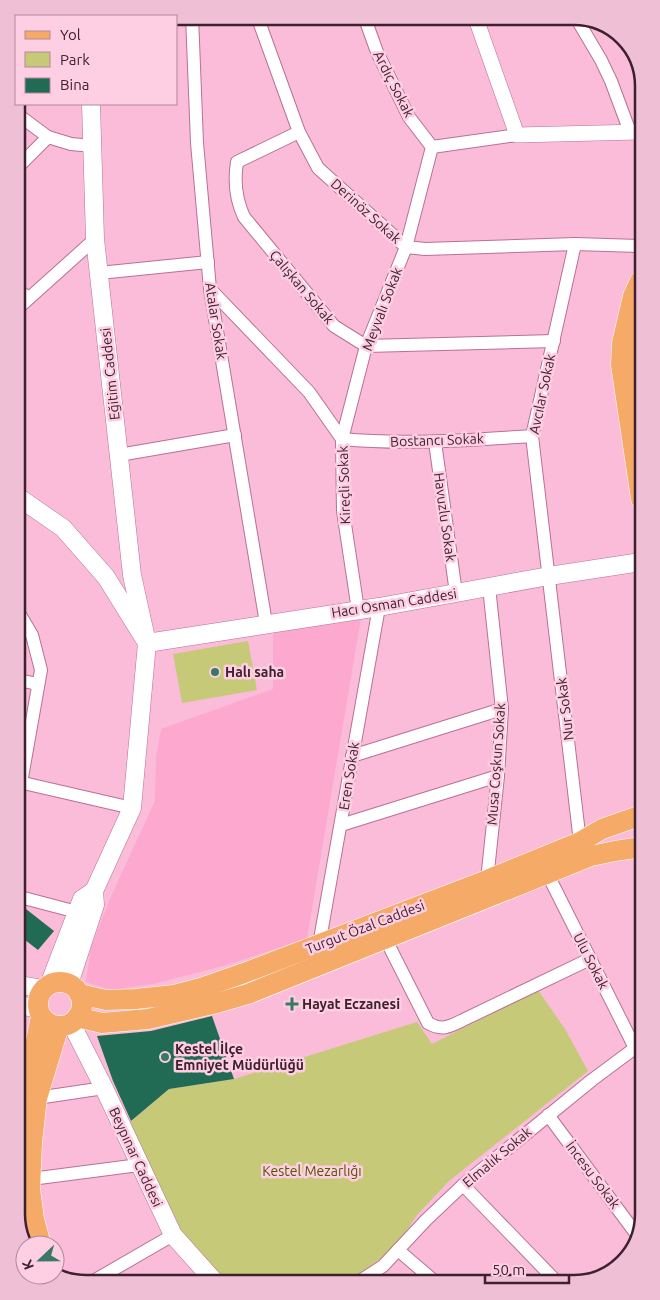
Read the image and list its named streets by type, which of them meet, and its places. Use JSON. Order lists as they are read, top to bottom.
{
  "streets": {
    "main road": [
      "Eğitim Caddesi",
      "Hacı Osman Caddesi",
      "Turgut Özal Caddesi",
      "Beypınar Caddesi"
    ],
    "street": [
      "Ardıç Sokak",
      "Derinöz Sokak",
      "Çalışkan Sokak",
      "Meyvalı Sokak",
      "Atalar Sokak",
      "Avcılar Sokak",
      "Bostancı Sokak",
      "Kireçli Sokak",
      "Havuzlu Sokak",
      "Nur Sokak",
      "Musa Coşkun Sokak",
      "Eren Sokak",
      "Ulu Sokak",
      "Elmalık Sokak",
      "İncesu Sokak"
    ]
  },
  "crossings": [
    ["Ardıç Sokak", "Meyvalı Sokak"],
    ["Derinöz Sokak", "Çalışkan Sokak"],
    ["Derinöz Sokak", "Meyvalı Sokak"],
    ["Derinöz Sokak", "Avcılar Sokak"],
    ["Çalışkan Sokak", "Meyvalı Sokak"],
    ["Meyvalı Sokak", "Bostancı Sokak"],
    ["Meyvalı Sokak", "Kireçli Sokak"],
    ["Atalar Sokak", "Kireçli Sokak"],
    ["Atalar Sokak", "Hacı Osman Caddesi"],
    ["Eğitim Caddesi", "Hacı Osman Caddesi"],
    ["Avcılar Sokak", "Bostancı Sokak"],
    ["Avcılar Sokak", "Hacı Osman Caddesi"],
    ["Avcılar Sokak", "Nur Sokak"],
    ["Bostancı Sokak", "Kireçli Sokak"],
    ["Bostancı Sokak", "Havuzlu Sokak"],
    ["Kireçli Sokak", "Hacı Osman Caddesi"],
    ["Havuzlu Sokak", "Hacı Osman Caddesi"],
    ["Hacı Osman Caddesi", "Nur Sokak"],
    ["Hacı Osman Caddesi", "Musa Coşkun Sokak"],
    ["Hacı Osman Caddesi", "Eren Sokak"],
    ["Nur Sokak", "Turgut Özal Caddesi"],
    ["Musa Coşkun Sokak", "Turgut Özal Caddesi"],
    ["Eren Sokak", "Turgut Özal Caddesi"],
    ["Turgut Özal Caddesi", "Ulu Sokak"],
    ["Turgut Özal Caddesi", "Beypınar Caddesi"],
    ["Elmalık Sokak", "İncesu Sokak"]
  ],
  "parks": ["Kestel Mezarlığı"],
  "places": {
    "other": ["Halı saha", "Kestel İlçe Emniyet Müdürlüğü"],
    "health": ["Hayat Eczanesi"]
  },
  "legend": ["Yol", "Park", "Bina"],
  "scale_bar": "50 m",
  "north": "left"
}
